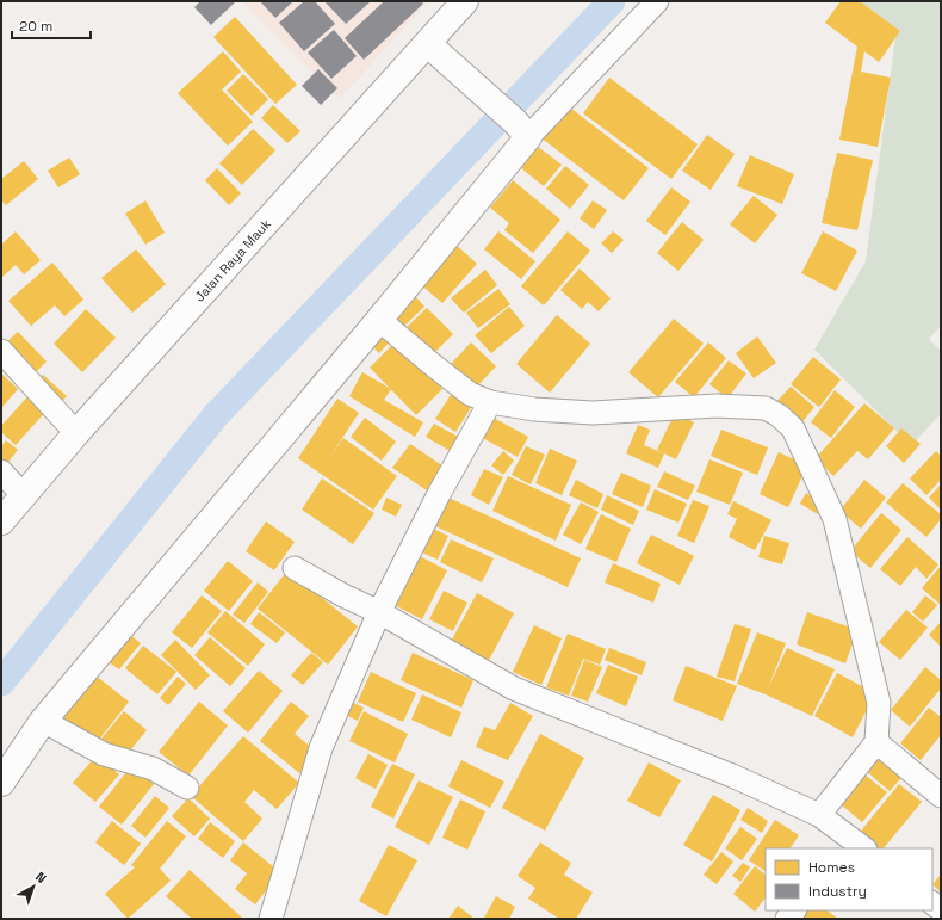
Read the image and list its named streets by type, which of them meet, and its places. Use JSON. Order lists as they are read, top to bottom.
{
  "streets": {
    "street": ["Jalan Raya Mauk"]
  },
  "legend": ["Homes", "Industry"],
  "scale_bar": "20 m",
  "north": "top right"
}
